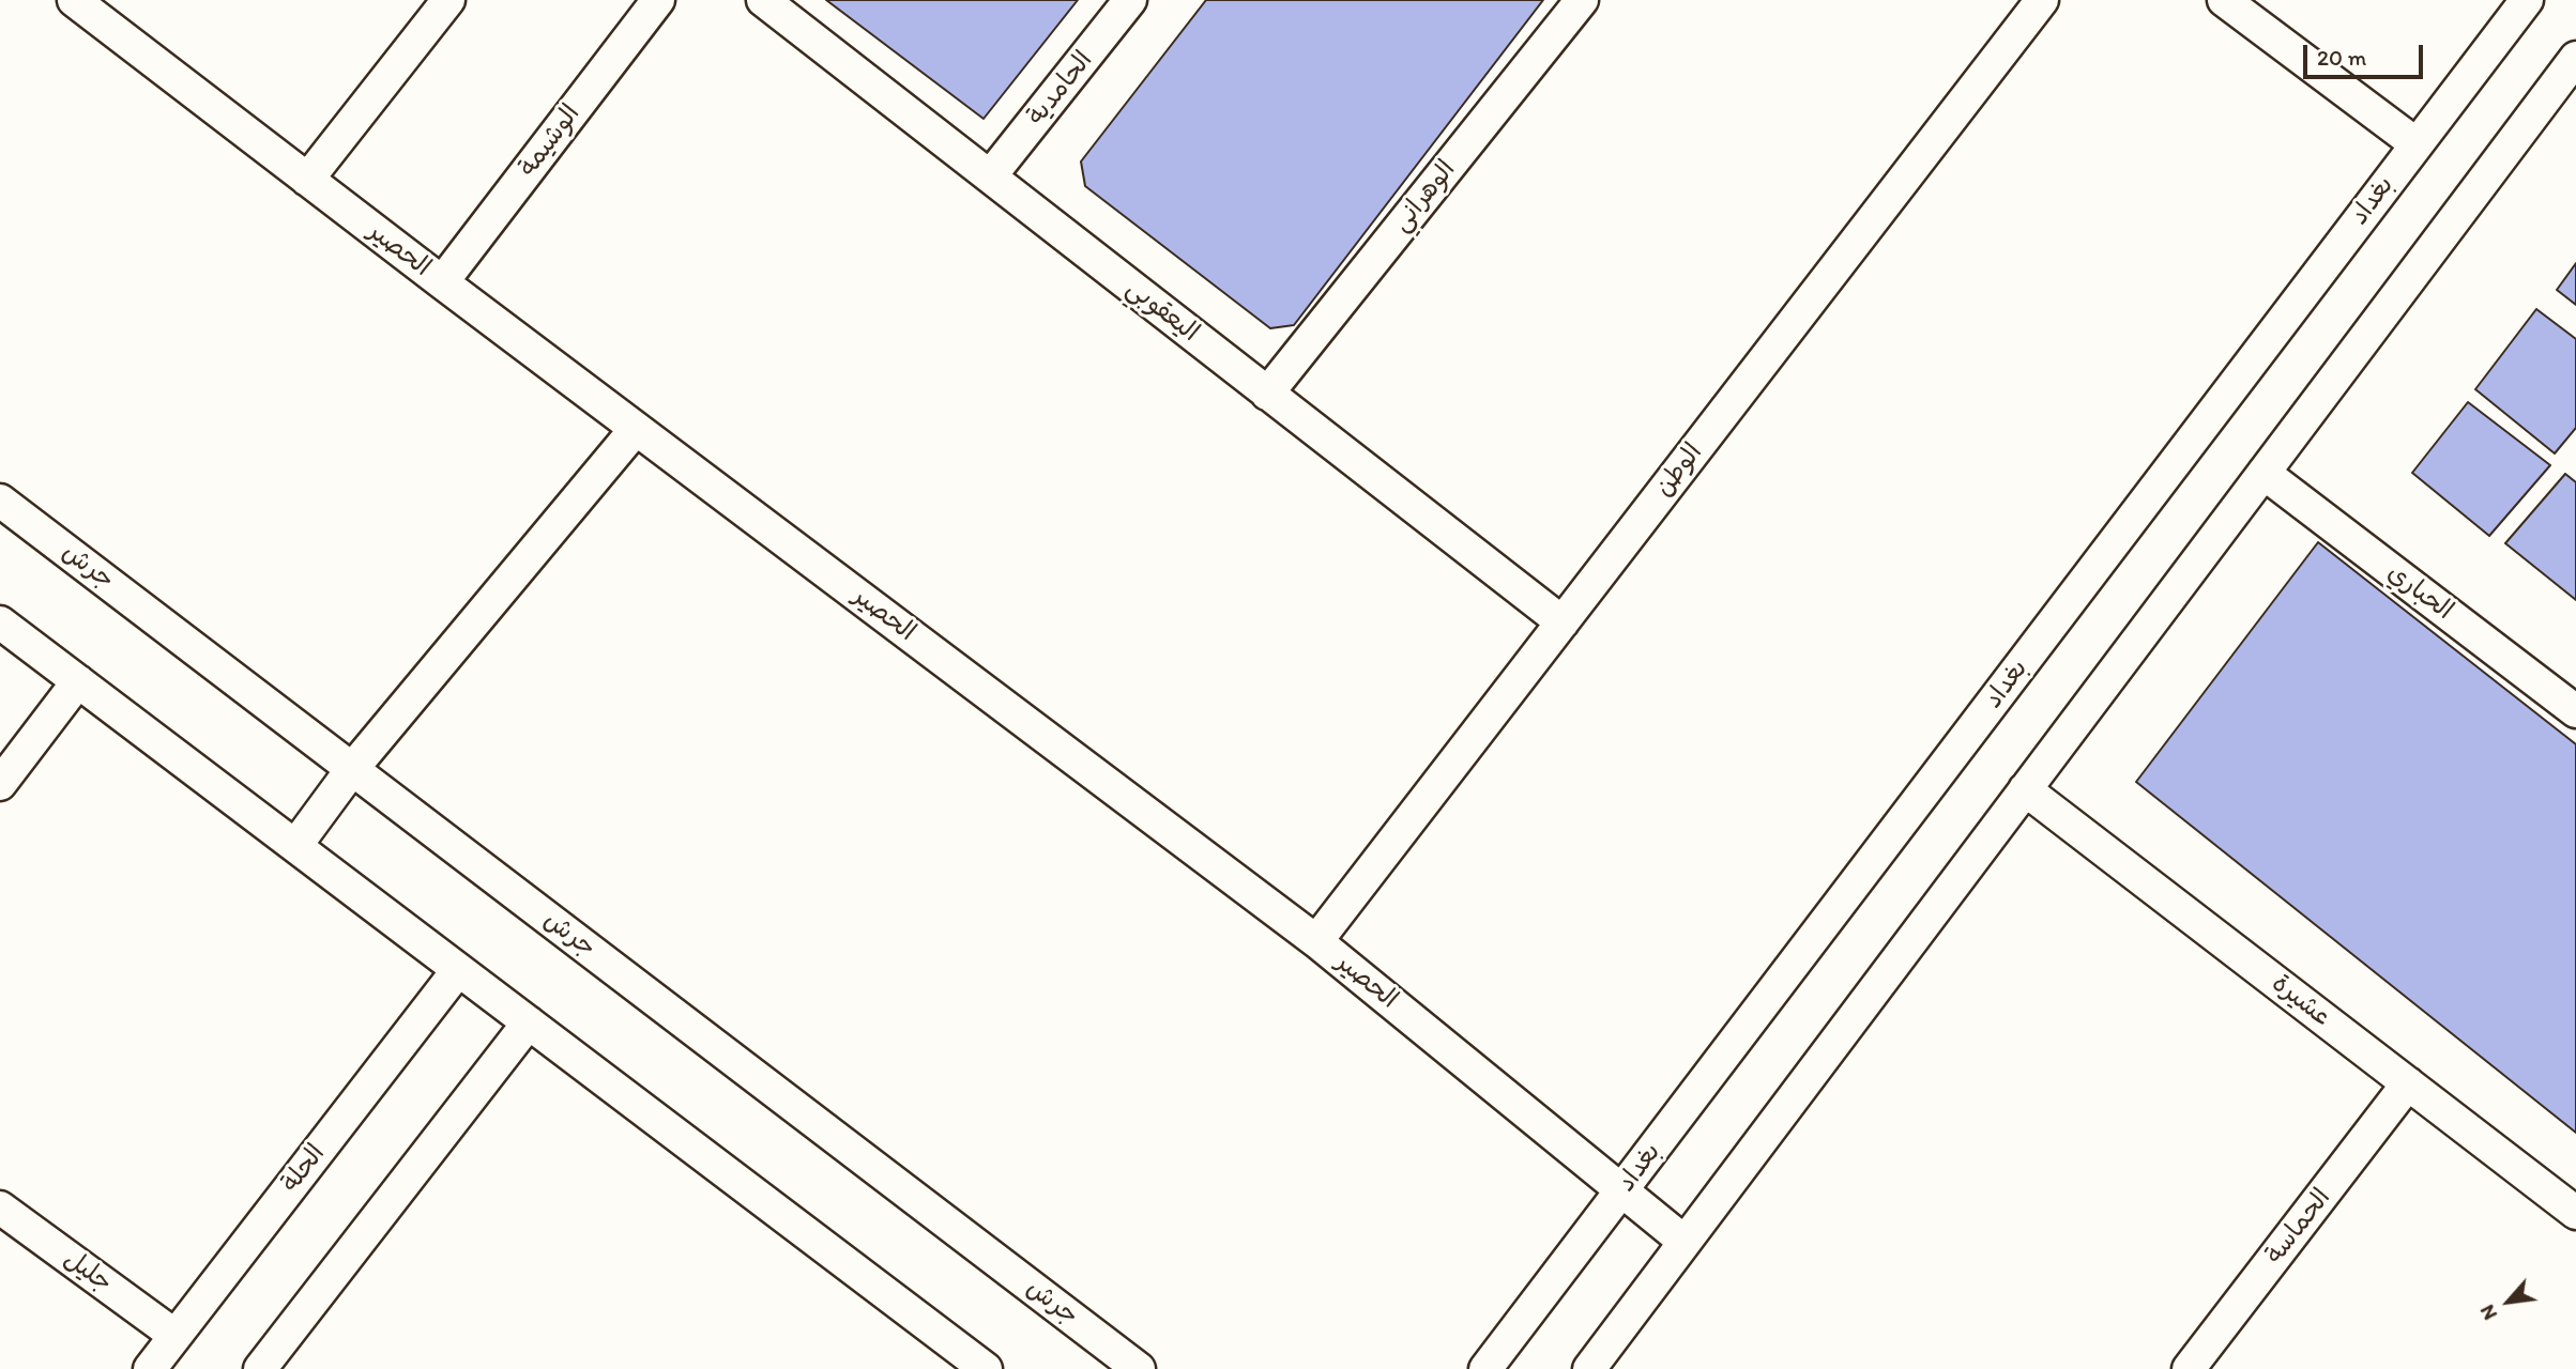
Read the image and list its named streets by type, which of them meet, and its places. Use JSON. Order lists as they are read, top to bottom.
{
  "streets": {
    "street": [
      "الحامدية",
      "الوشيمة",
      "الوهراني",
      "بغداد",
      "الحصير",
      "اليعقوبي",
      "الوطن",
      "جرش",
      "الحباري",
      "عشيرة",
      "الحلة",
      "الحماسة",
      "جليل"
    ]
  },
  "crossings": [
    ["الحامدية", "اليعقوبي"],
    ["الوشيمة", "الحصير"],
    ["الوهراني", "اليعقوبي"],
    ["بغداد", "الحصير"],
    ["الحصير", "الوطن"],
    ["اليعقوبي", "الوطن"],
    ["عشيرة", "الحماسة"],
    ["الحلة", "جليل"]
  ],
  "scale_bar": "20 m",
  "north": "bottom left"
}
